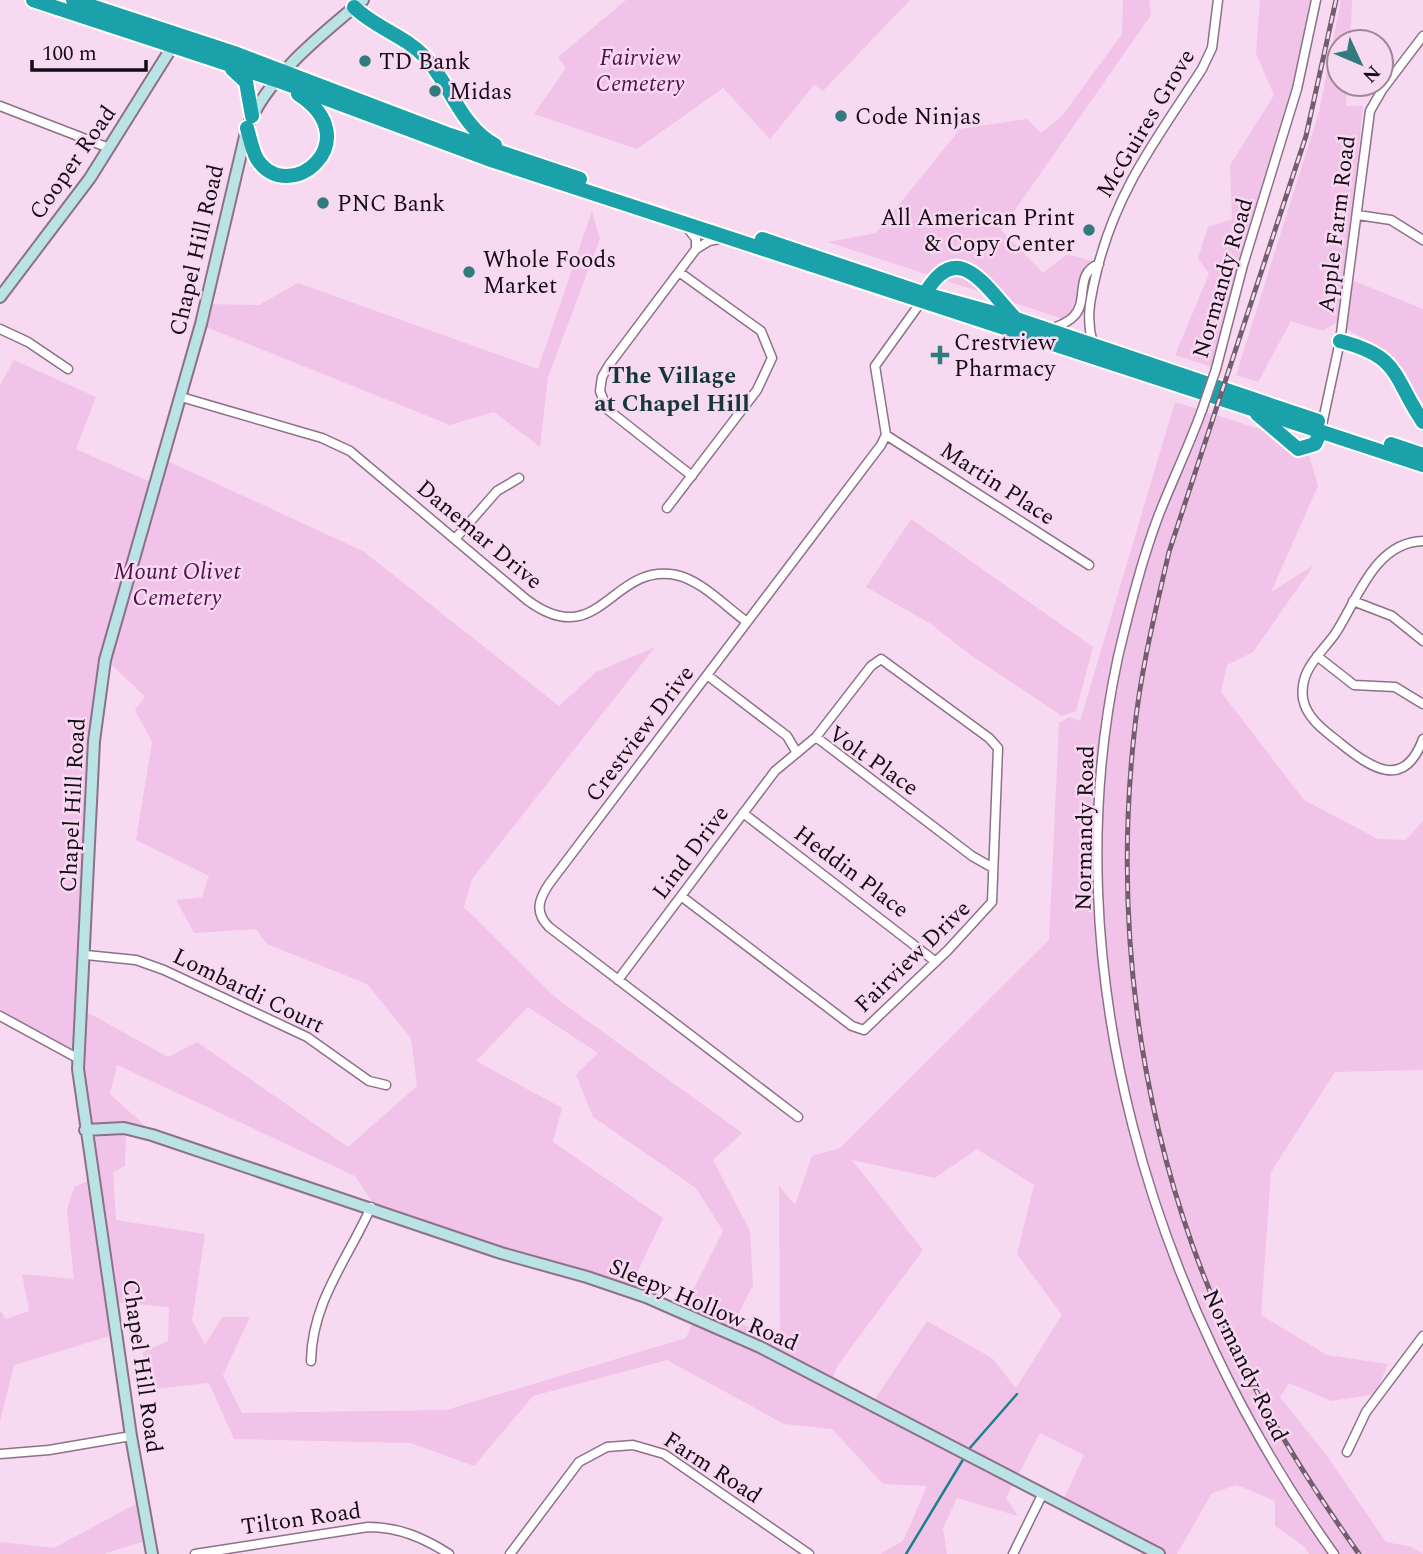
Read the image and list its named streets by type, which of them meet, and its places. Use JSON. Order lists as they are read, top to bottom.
{
  "streets": {
    "street": [
      "McGuires Grove",
      "Cooper Road",
      "Apple Farm Road",
      "Chapel Hill Road",
      "Normandy Road",
      "Martin Place",
      "Danemar Drive",
      "Crestview Drive",
      "Volt Place",
      "Lind Drive",
      "Heddin Place",
      "Fairview Drive",
      "Lombardi Court",
      "Sleepy Hollow Road",
      "Farm Road",
      "Tilton Road"
    ]
  },
  "crossings": [
    ["Chapel Hill Road", "Danemar Drive"],
    ["Chapel Hill Road", "Lombardi Court"],
    ["Chapel Hill Road", "Sleepy Hollow Road"],
    ["Martin Place", "Crestview Drive"],
    ["Danemar Drive", "Crestview Drive"],
    ["Crestview Drive", "Volt Place"],
    ["Crestview Drive", "Lind Drive"],
    ["Volt Place", "Lind Drive"],
    ["Volt Place", "Fairview Drive"],
    ["Lind Drive", "Heddin Place"],
    ["Lind Drive", "Fairview Drive"],
    ["Heddin Place", "Fairview Drive"]
  ],
  "districts": ["The Village at Chapel Hill"],
  "parks": ["Fairview Cemetery", "Mount Olivet Cemetery"],
  "places": {
    "other": [
      "TD Bank",
      "Midas",
      "Code Ninjas",
      "PNC Bank",
      "All American Print & Copy Center",
      "Whole Foods Market"
    ],
    "health": ["Crestview Pharmacy"]
  },
  "scale_bar": "100 m",
  "north": "bottom right"
}
